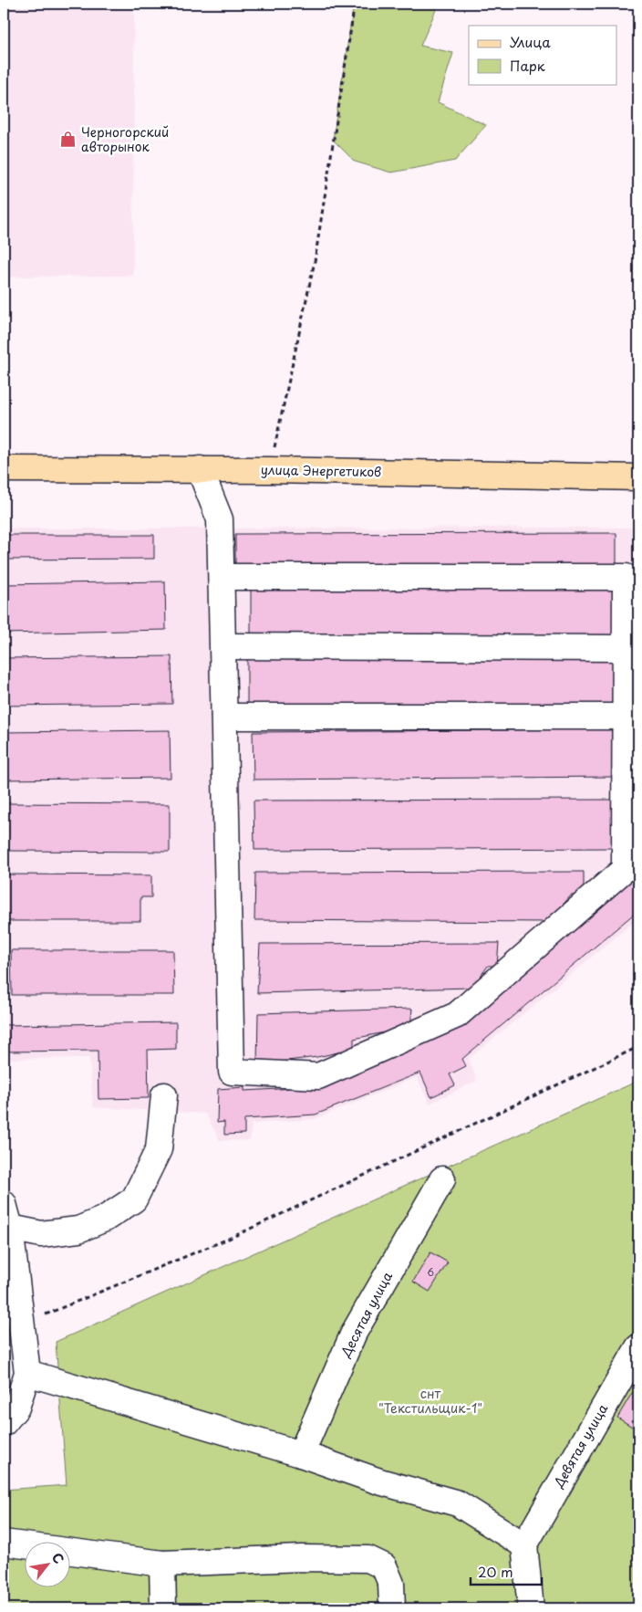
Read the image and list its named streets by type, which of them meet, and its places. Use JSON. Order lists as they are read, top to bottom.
{
  "streets": {
    "main road": ["улица Энергетиков"],
    "lane": ["Десятая улица", "Девятая улица"]
  },
  "parks": ["снт \"Текстильщик-1\""],
  "places": {
    "shop": ["Черногорский авторынок"]
  },
  "house_numbers": ["6"],
  "legend": ["Улица", "Парк"],
  "scale_bar": "20 m",
  "north": "top right"
}
